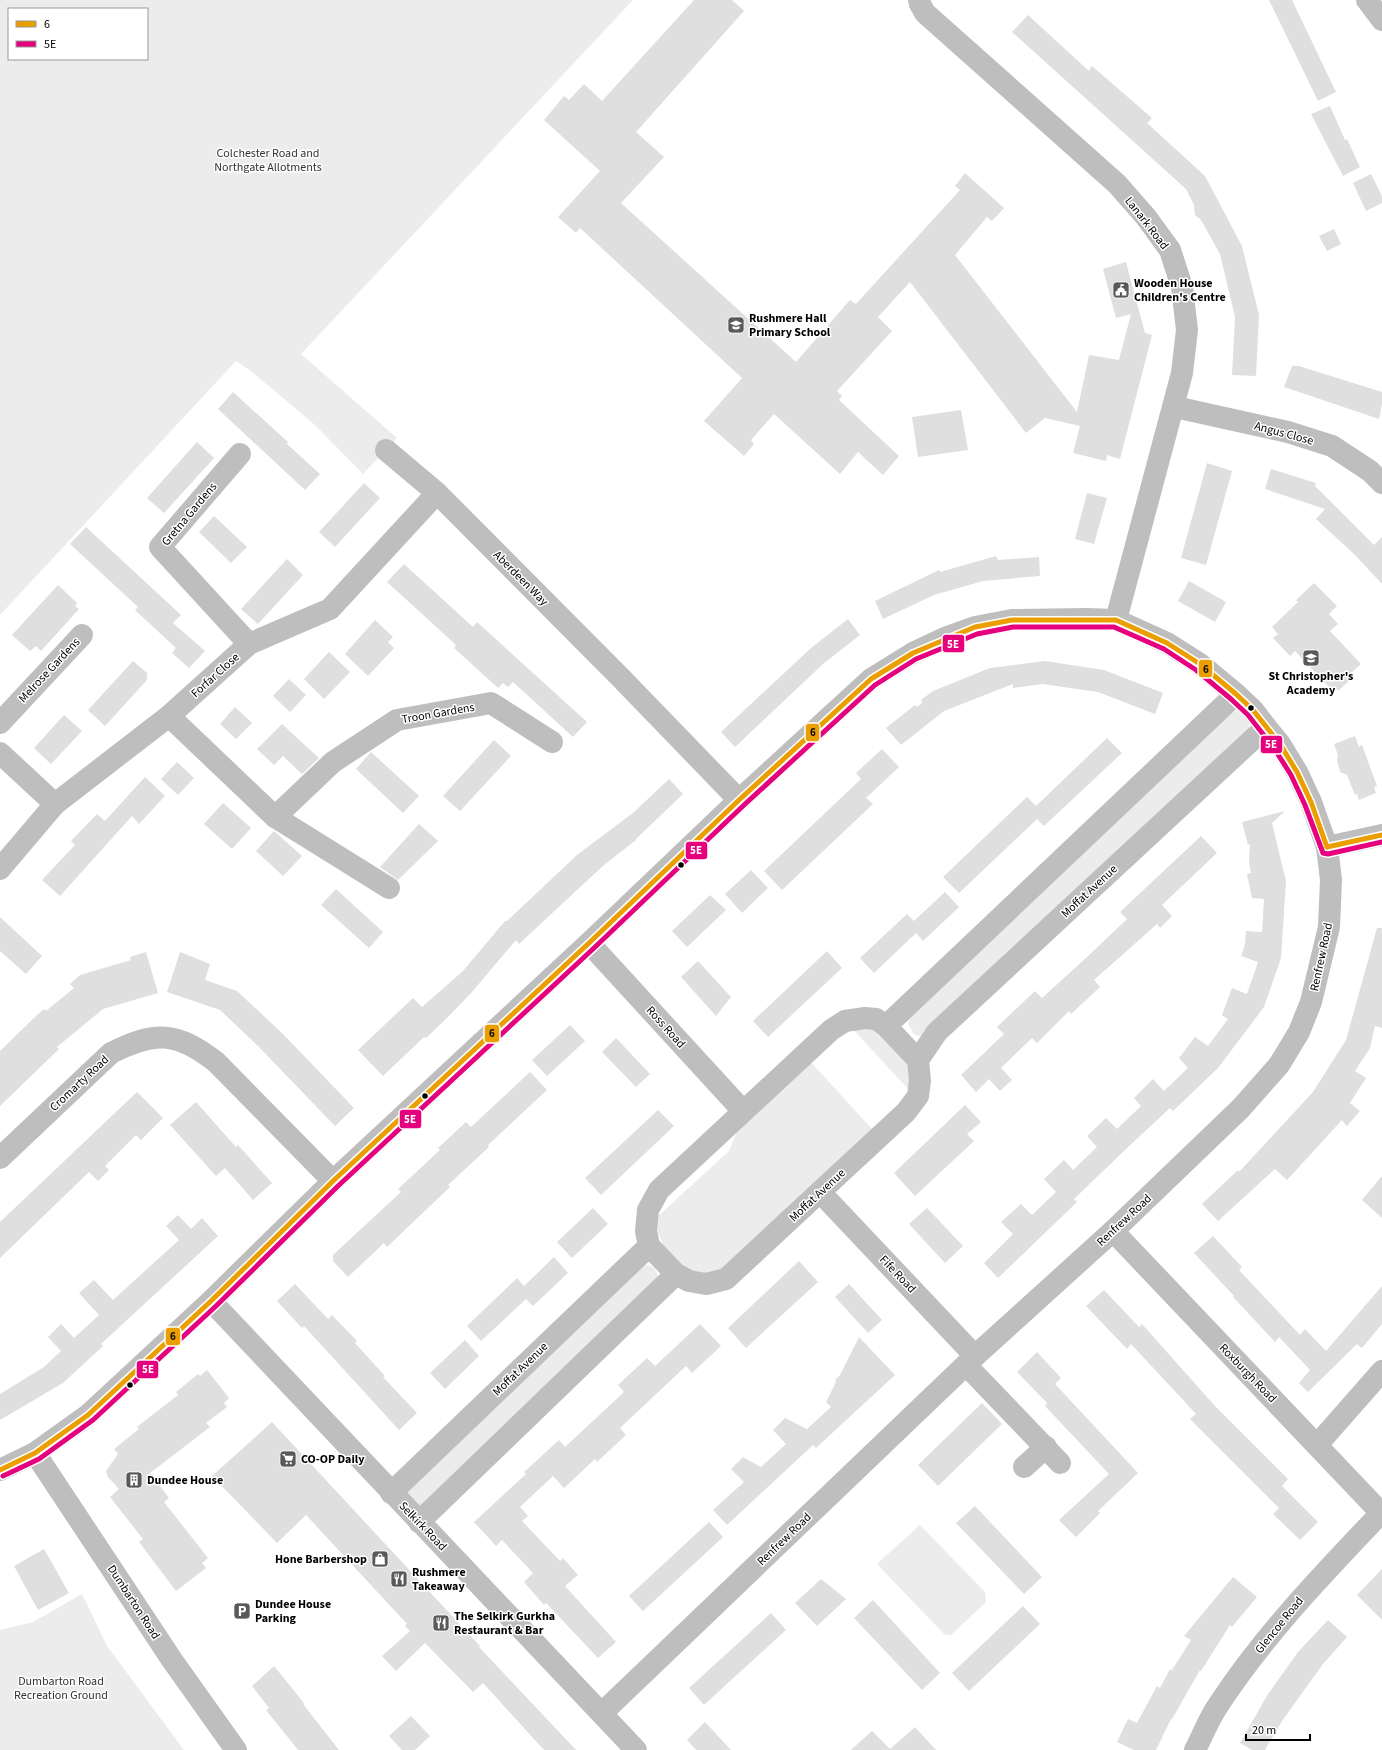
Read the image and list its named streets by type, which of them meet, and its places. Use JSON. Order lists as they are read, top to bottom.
{
  "streets": {
    "street": [
      "Lanark Road",
      "Angus Close",
      "Gretna Gardens",
      "Aberdeen Way",
      "Melrose Gardens",
      "Forfar Close",
      "Troon Gardens",
      "Moffat Avenue",
      "Renfrew Road",
      "Ross Road",
      "Cromarty Road",
      "Fife Road",
      "Roxburgh Road",
      "Selkirk Road",
      "Dumbarton Road",
      "Glencoe Road"
    ]
  },
  "crossings": [
    ["Lanark Road", "Angus Close"],
    ["Lanark Road", "Renfrew Road"],
    ["Gretna Gardens", "Forfar Close"],
    ["Aberdeen Way", "Forfar Close"],
    ["Aberdeen Way", "Renfrew Road"],
    ["Moffat Avenue", "Renfrew Road"],
    ["Moffat Avenue", "Fife Road"],
    ["Moffat Avenue", "Selkirk Road"],
    ["Renfrew Road", "Ross Road"],
    ["Renfrew Road", "Cromarty Road"],
    ["Renfrew Road", "Fife Road"],
    ["Renfrew Road", "Roxburgh Road"],
    ["Renfrew Road", "Selkirk Road"],
    ["Renfrew Road", "Dumbarton Road"],
    ["Roxburgh Road", "Glencoe Road"]
  ],
  "parks": ["Colchester Road and Northgate Allotments", "Dumbarton Road Recreation Ground"],
  "places": {
    "public building": ["Wooden House Children's Centre"],
    "school or university": ["Rushmere Hall Primary School", "St Christopher's Academy"],
    "supermarket": ["CO-OP Daily"],
    "building": ["Dundee House"],
    "shop": ["Hone Barbershop"],
    "restaurant": ["Rushmere Takeaway", "The Selkirk Gurkha Restaurant & Bar"],
    "parking": ["Dundee House Parking"]
  },
  "lines": ["transit line 6", "transit line 5E"],
  "legend": ["6", "5E"],
  "scale_bar": "20 m"
}
